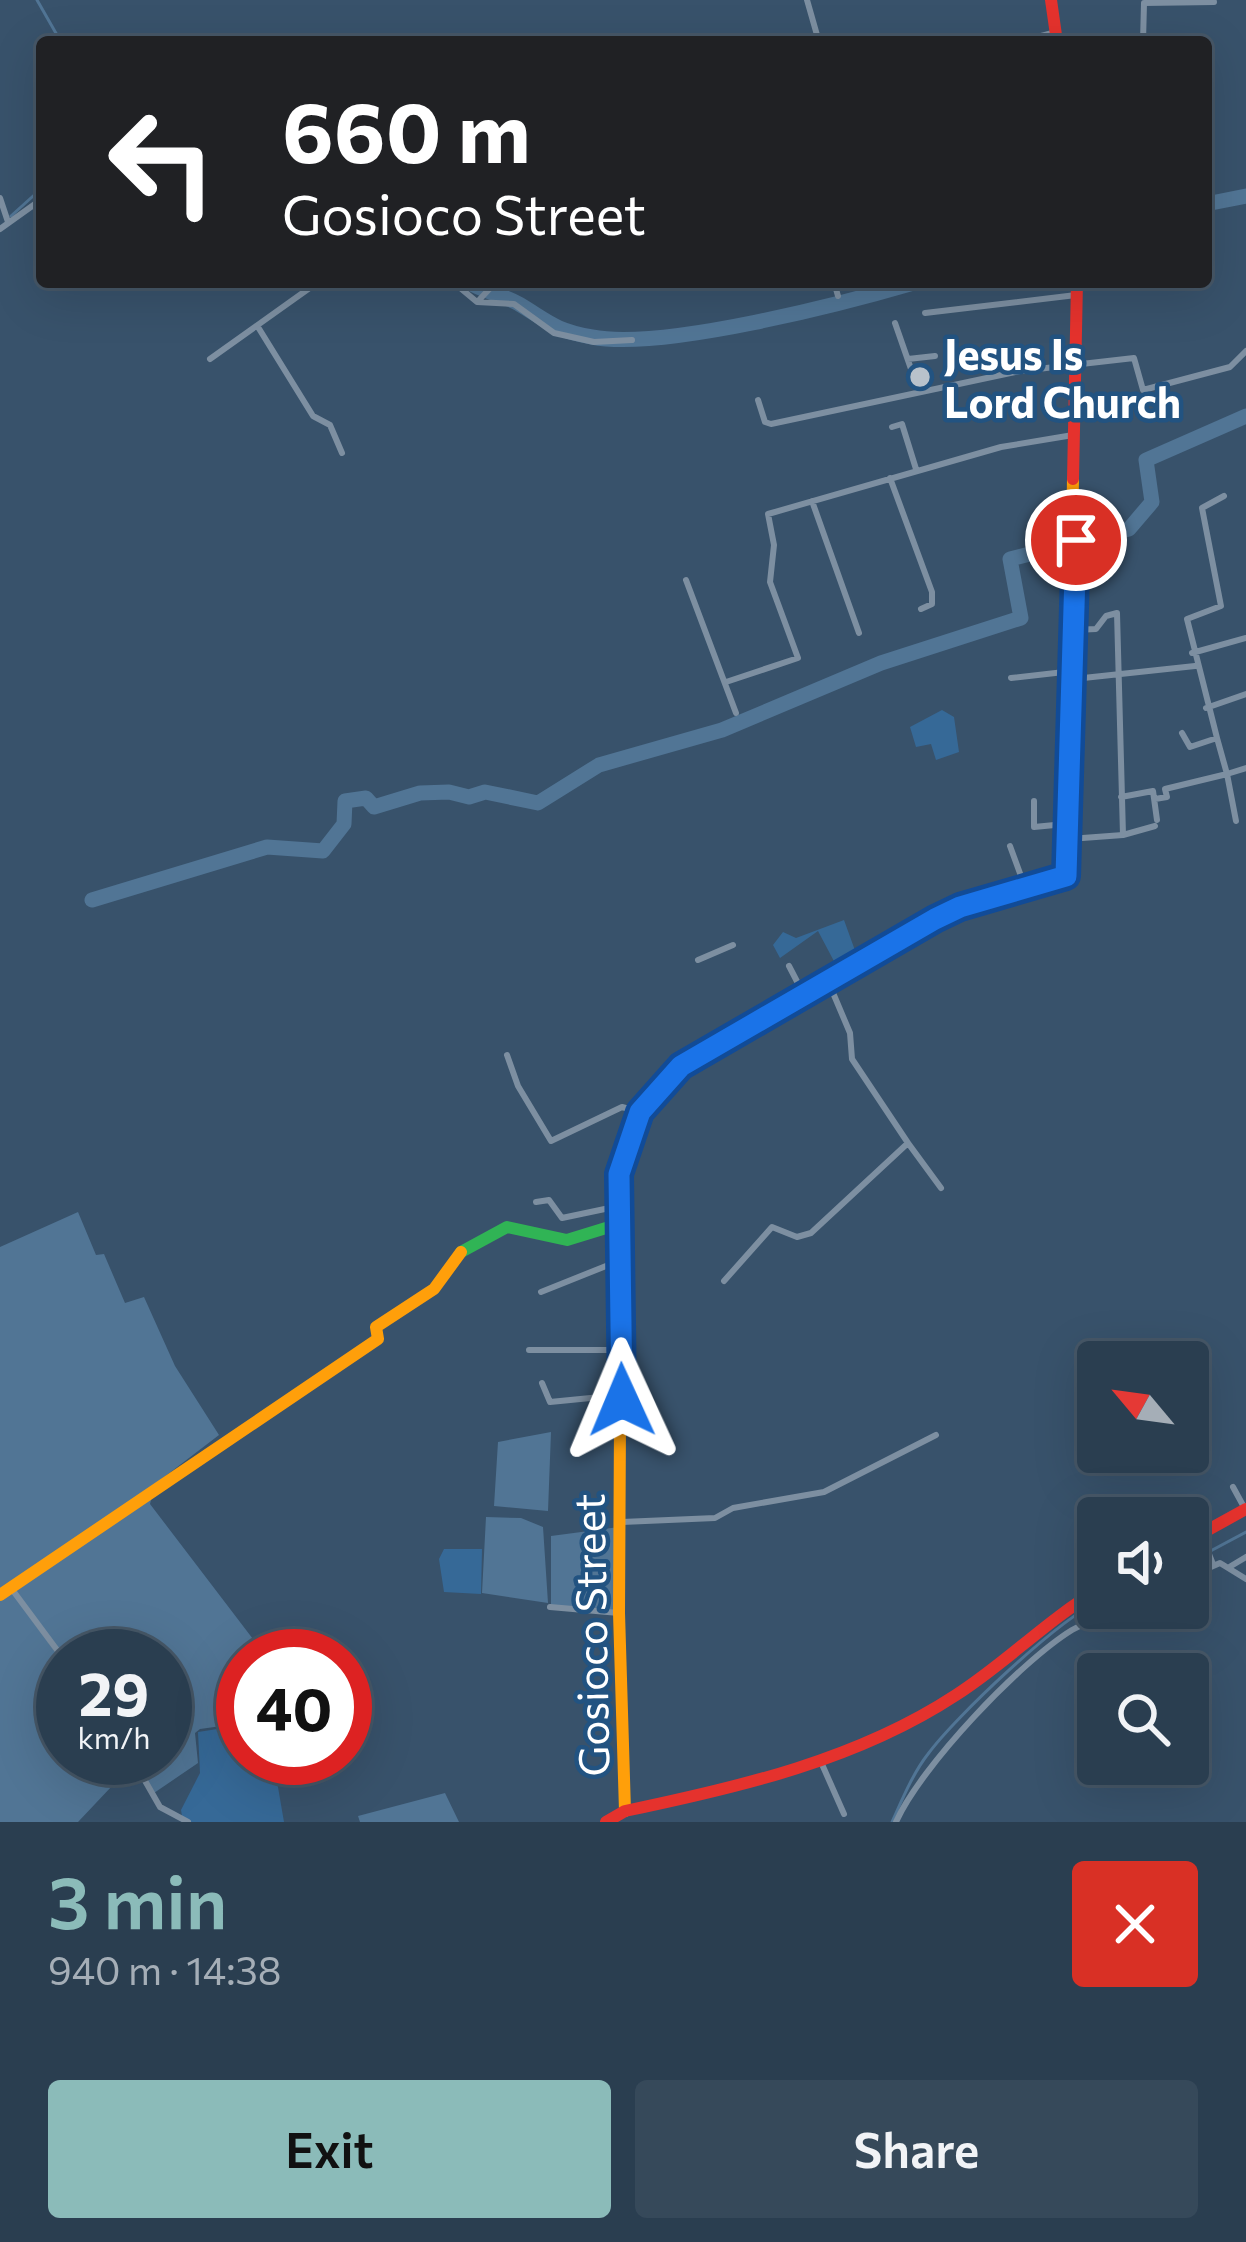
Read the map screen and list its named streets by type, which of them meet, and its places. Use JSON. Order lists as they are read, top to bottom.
{
  "streets": {
    "street": ["Gosioco Street"]
  },
  "places": ["Jesus Is Lord Church"],
  "north": "top left",
  "page": {
    "turn": ["660 m", "Gosioco Street"],
    "speed": "29 km/h",
    "limit": "40",
    "heading": ["3 min", "940 m · 14:38"],
    "buttons": ["Exit", "Share"]
  }
}
